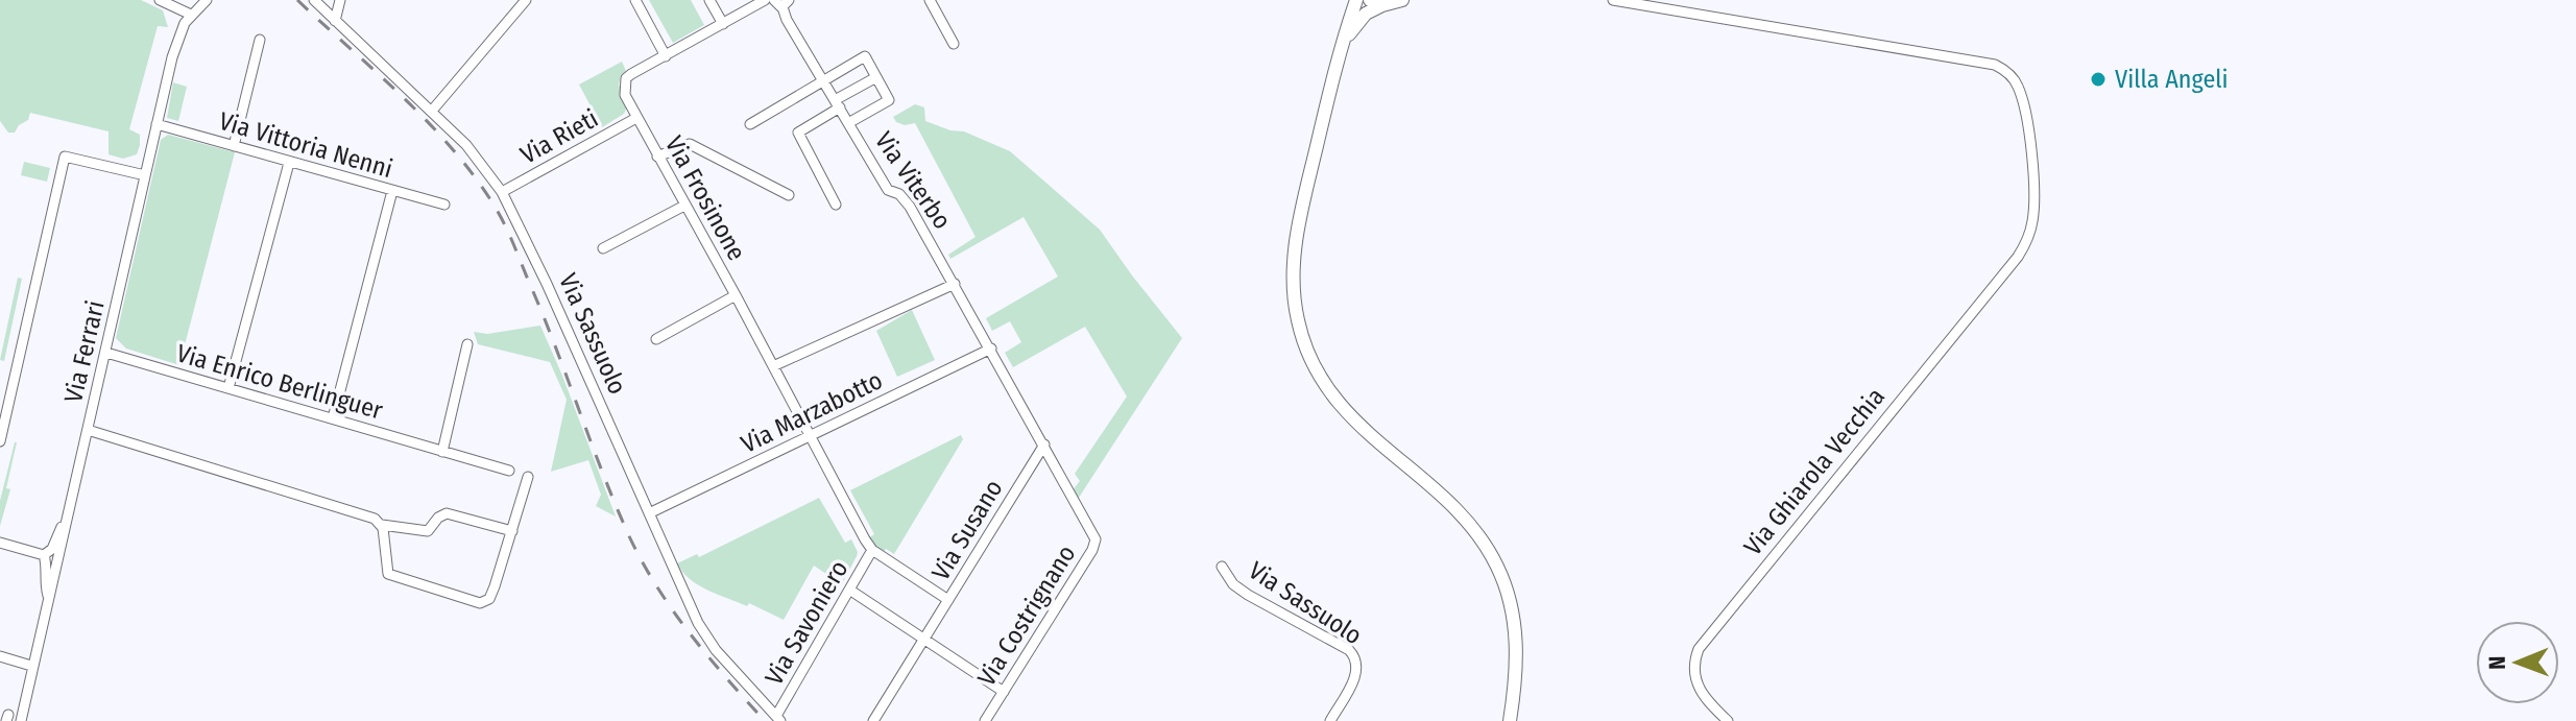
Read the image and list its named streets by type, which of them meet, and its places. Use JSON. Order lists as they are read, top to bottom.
{
  "streets": {
    "street": [
      "Via Rieti",
      "Via Vittoria Nenni",
      "Via Viterbo",
      "Via Frosinone",
      "Via Sassuolo",
      "Via Ferrari",
      "Via Enrico Berlinguer",
      "Via Marzabotto",
      "Via Ghiarola Vecchia",
      "Via Susano",
      "Via Costrignano",
      "Via Savoniero"
    ]
  },
  "crossings": [
    ["Via Rieti", "Via Frosinone"],
    ["Via Rieti", "Via Sassuolo"],
    ["Via Vittoria Nenni", "Via Ferrari"],
    ["Via Viterbo", "Via Marzabotto"],
    ["Via Viterbo", "Via Susano"],
    ["Via Viterbo", "Via Costrignano"],
    ["Via Frosinone", "Via Marzabotto"],
    ["Via Frosinone", "Via Savoniero"],
    ["Via Sassuolo", "Via Marzabotto"],
    ["Via Sassuolo", "Via Savoniero"],
    ["Via Ferrari", "Via Enrico Berlinguer"],
    ["Via Susano", "Via Costrignano"]
  ],
  "places": ["Villa Angeli"],
  "north": "left"
}
